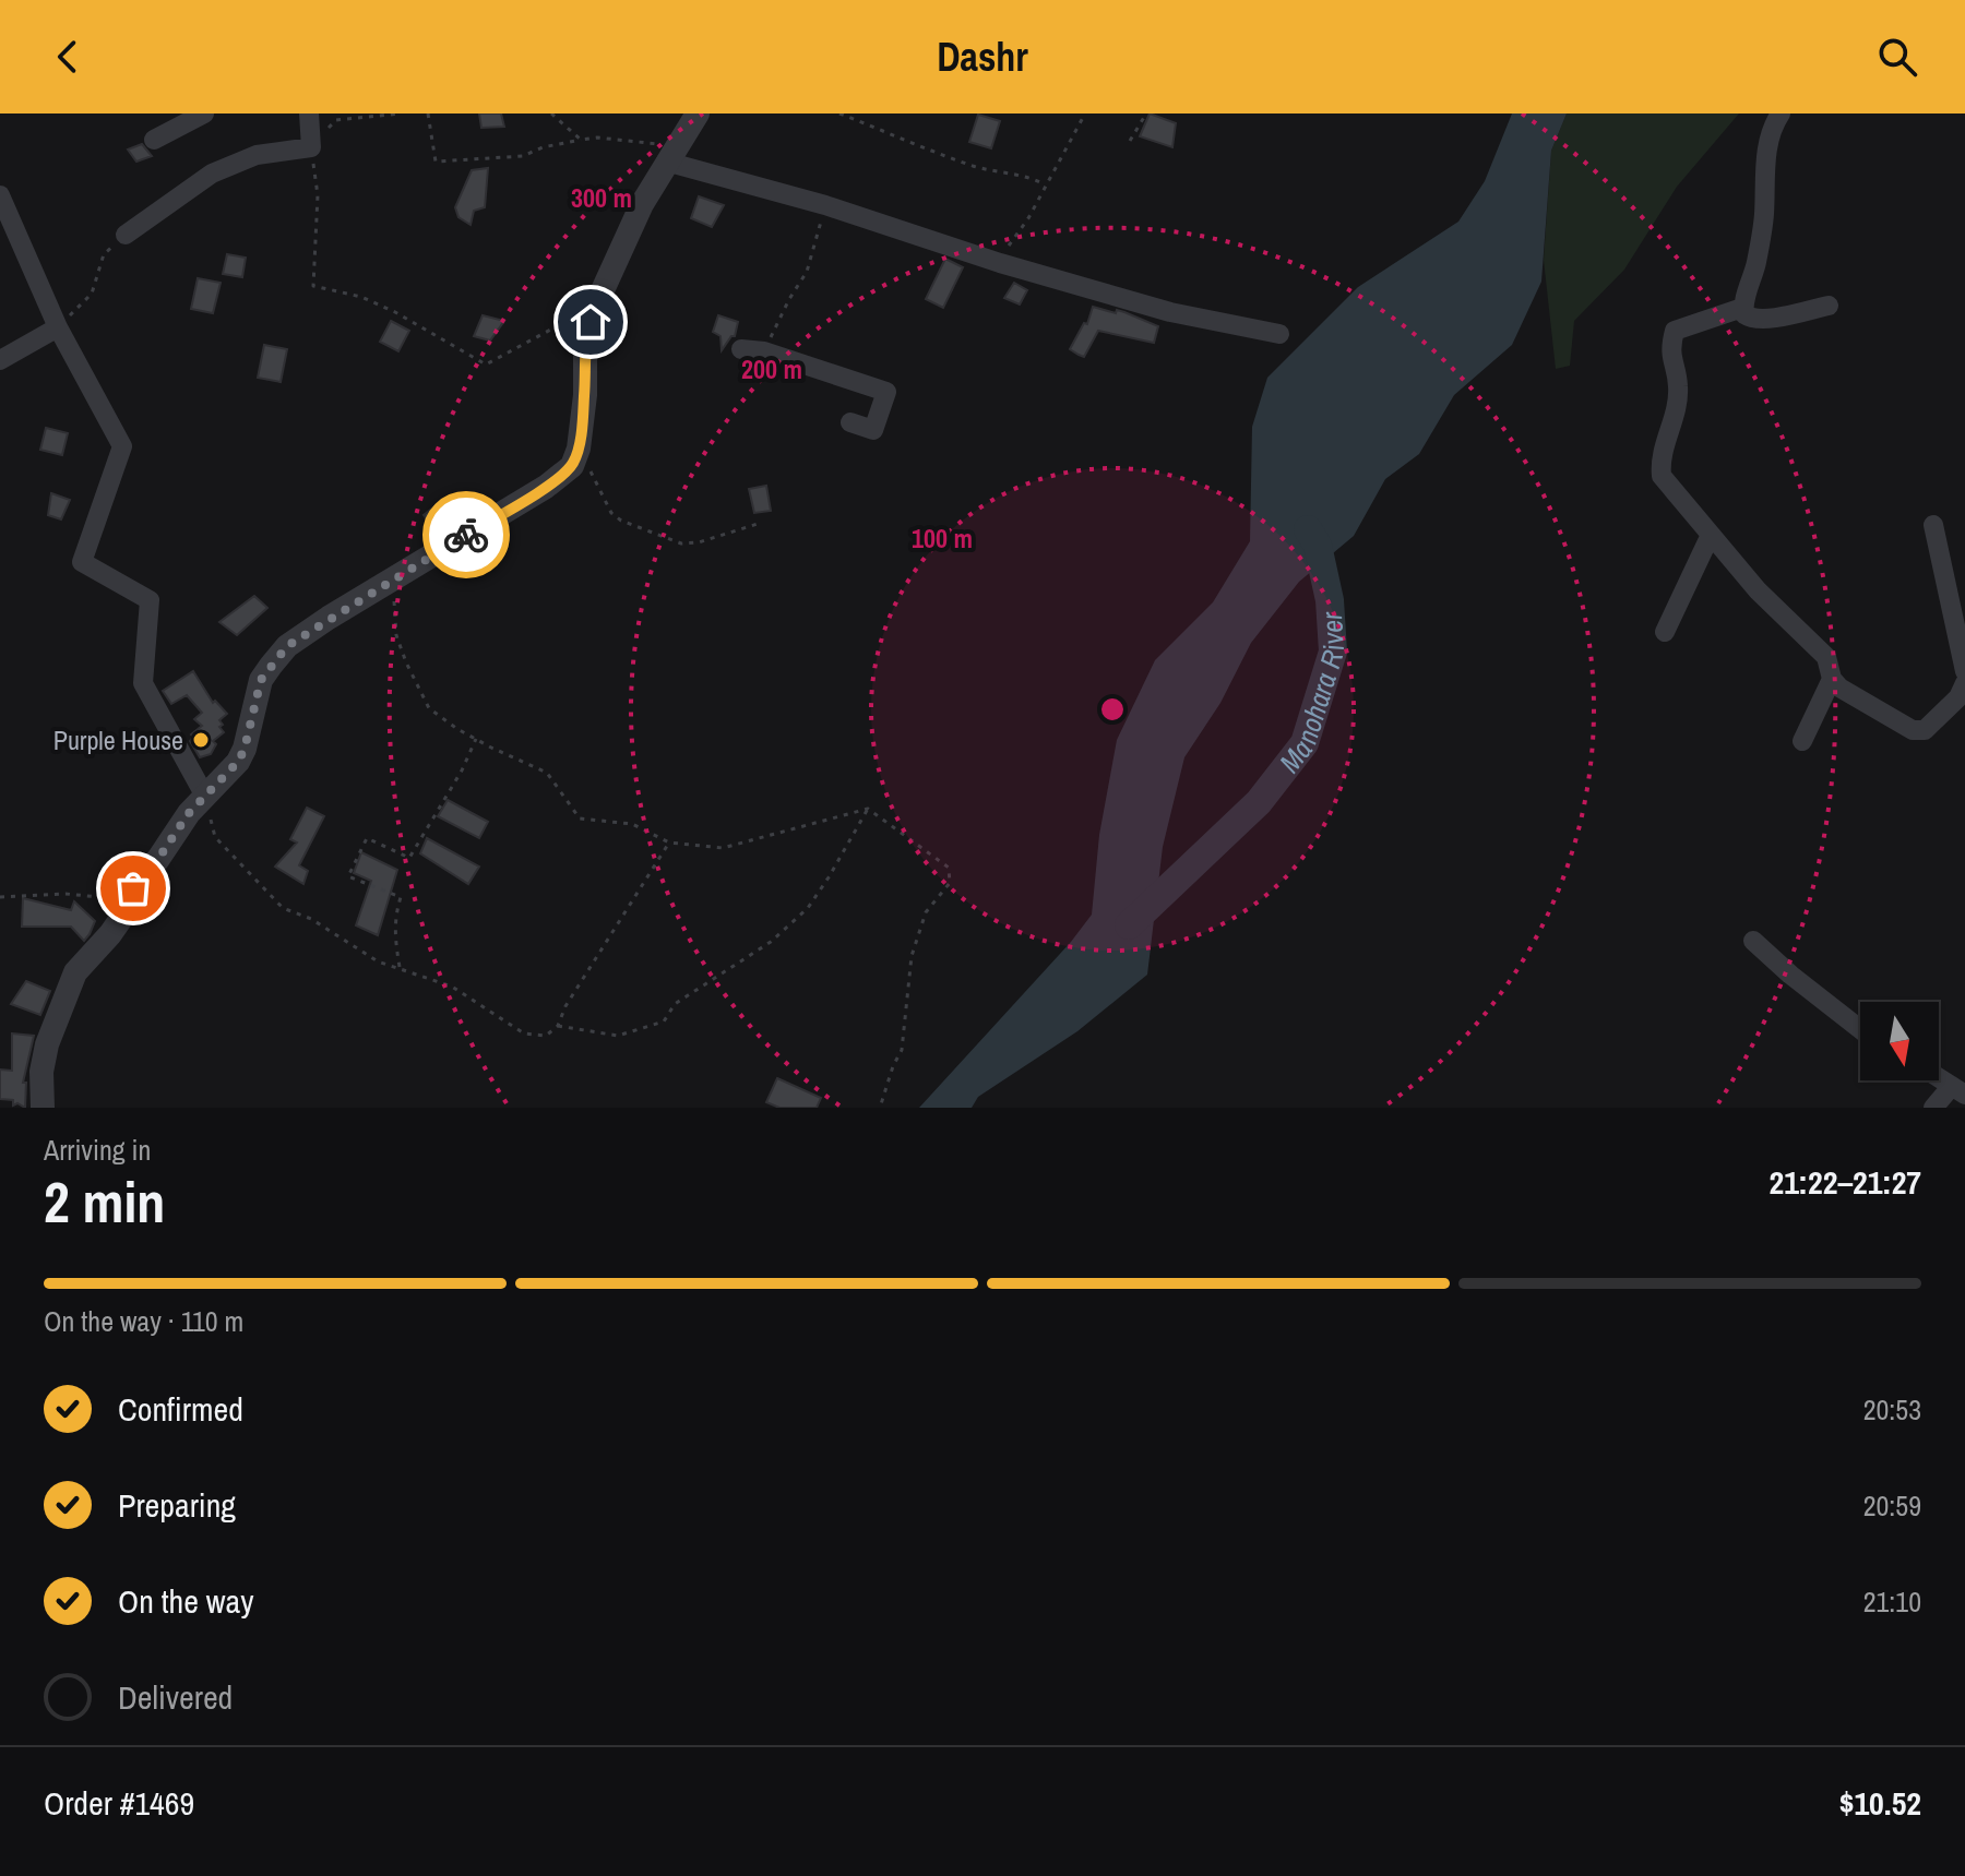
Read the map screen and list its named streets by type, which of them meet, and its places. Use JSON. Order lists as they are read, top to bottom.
{
  "water": ["Manohara River"],
  "places": ["Purple House"],
  "north": "bottom",
  "page": {
    "header": "Dashr",
    "heading": ["2 min", "Arriving in", "21:22–21:27"],
    "panel": ["Order #1469", "$10.52"],
    "bar": "On the way · 110 m",
    "list": [
      ["Confirmed", "20:53"],
      ["Preparing", "20:59"],
      ["On the way", "21:10"],
      "Delivered"
    ]
  },
  "rings": ["300 m", "200 m", "100 m"]
}
